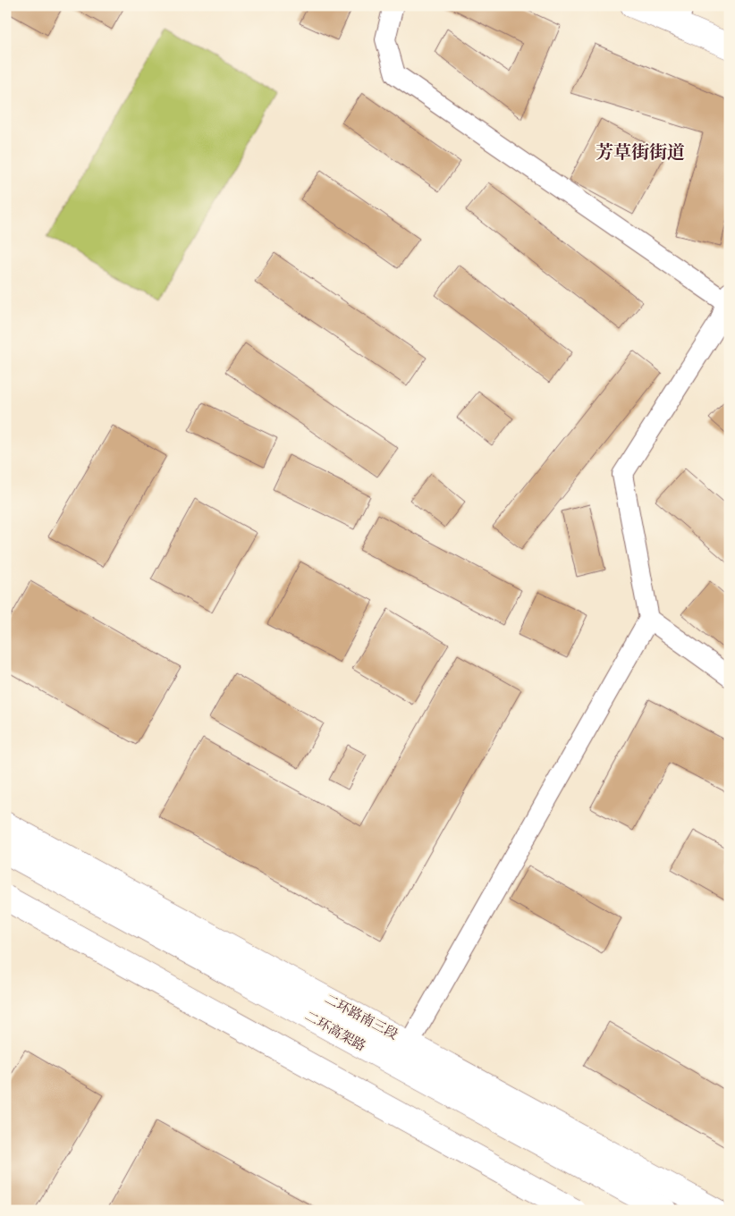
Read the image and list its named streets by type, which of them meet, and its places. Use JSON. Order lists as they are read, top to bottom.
{
  "streets": {
    "main road": ["二环路南三段", "二环高架路"]
  },
  "districts": ["芳草街街道"]
}
